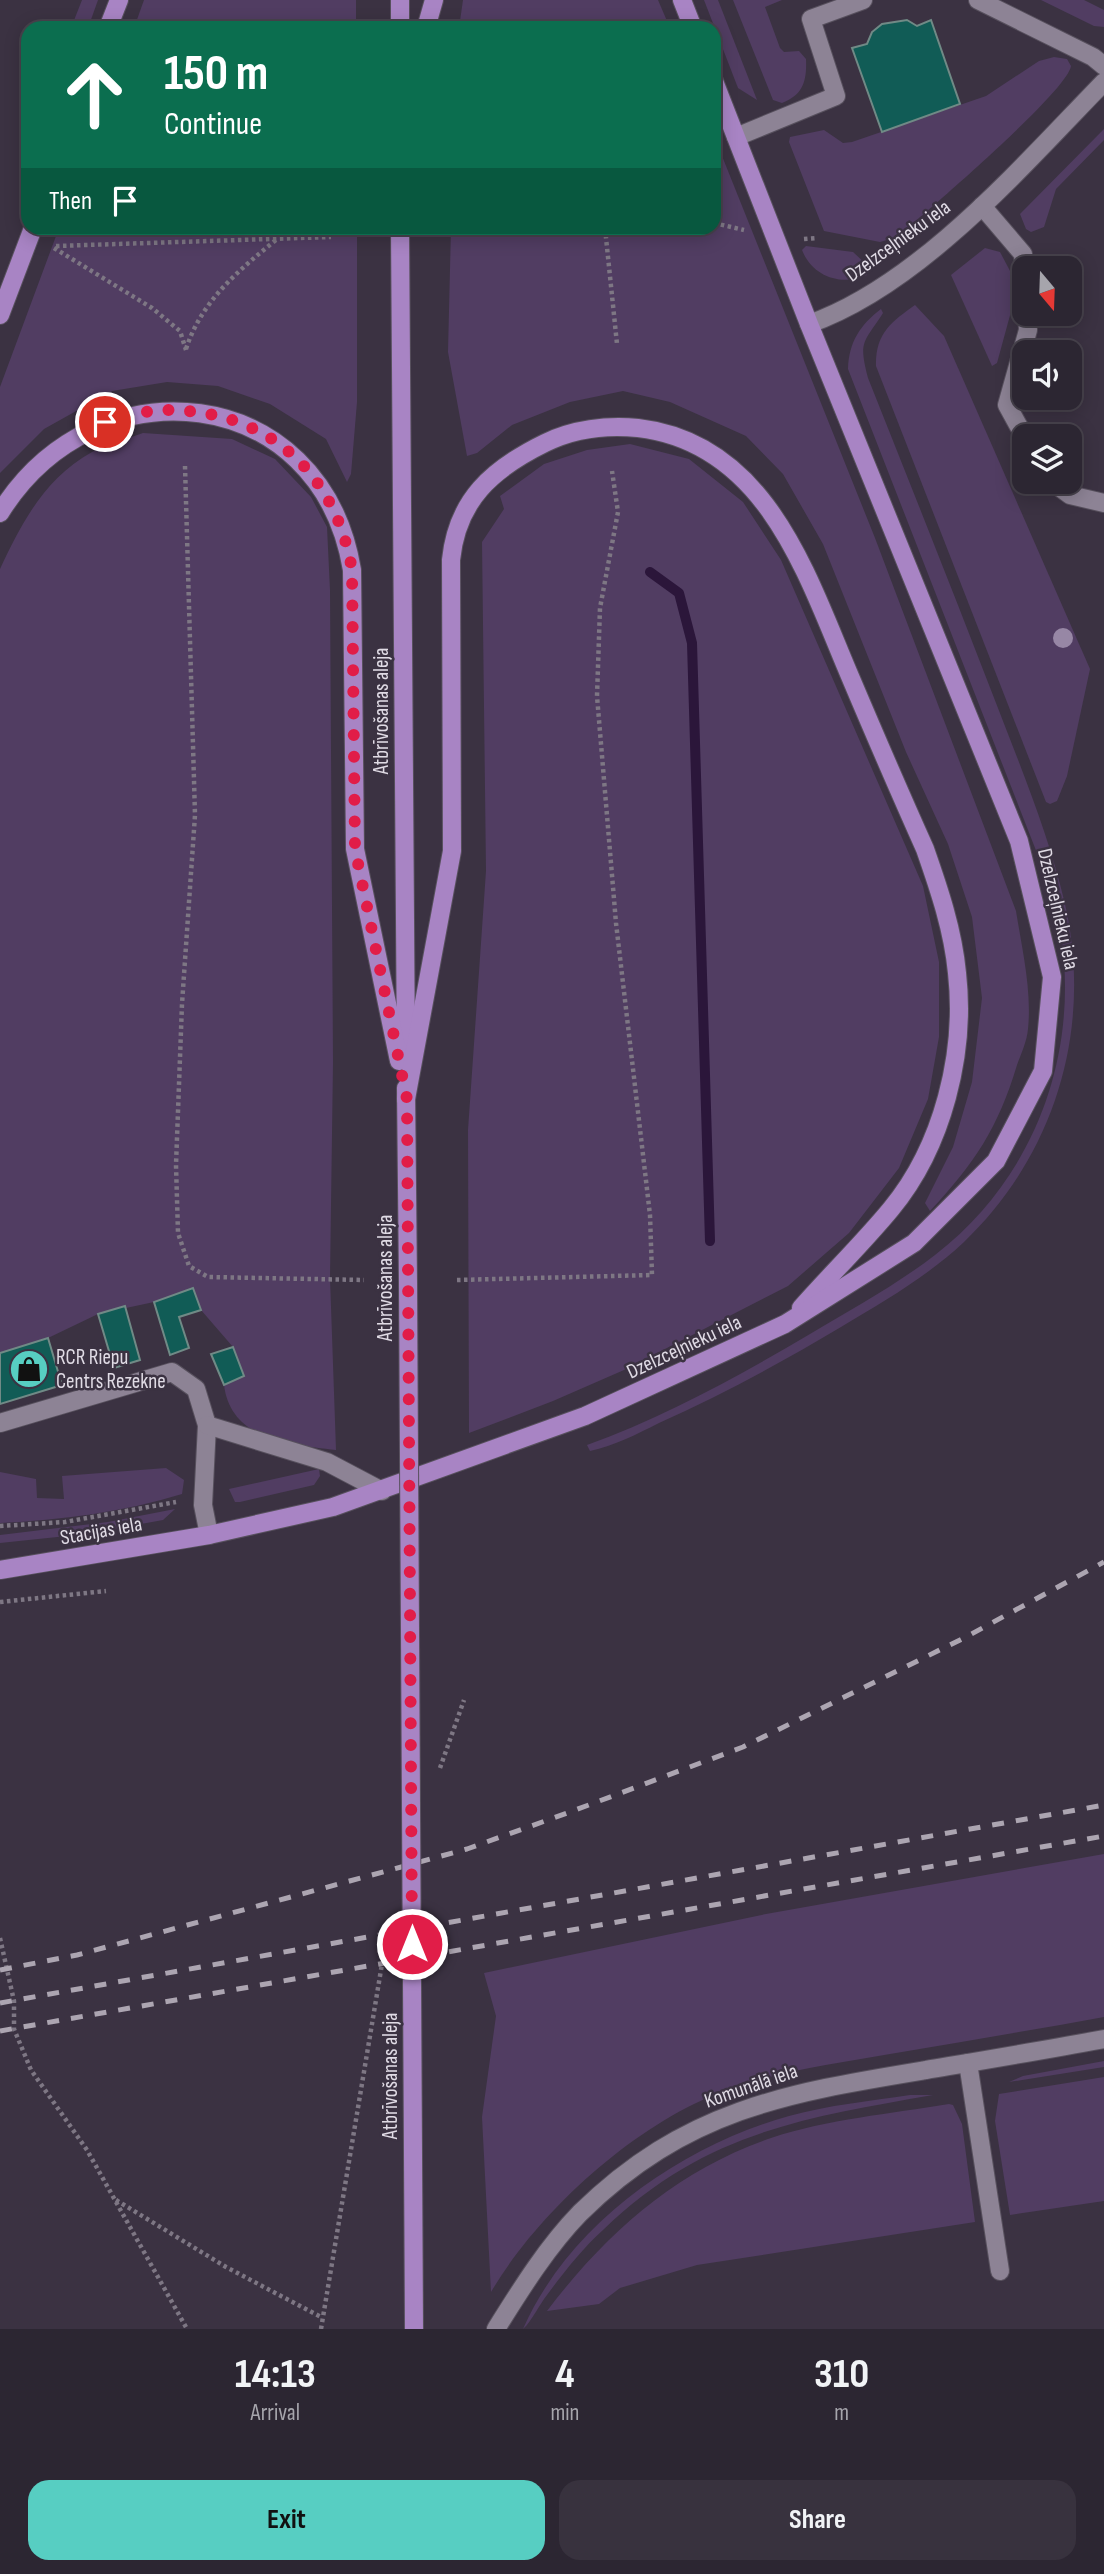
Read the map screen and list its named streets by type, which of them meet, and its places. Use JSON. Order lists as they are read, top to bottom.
{
  "streets": {
    "main road": ["Dzelzceļnieku iela", "Atbrīvošanas aleja", "Stacijas iela"],
    "street": ["Komunālā iela"]
  },
  "crossings": [
    ["Dzelzceļnieku iela", "Stacijas iela"]
  ],
  "places": {
    "shop": ["RCR Riepu Centrs Rezekne"]
  },
  "north": "bottom",
  "page": {
    "turn": ["150 m", "Continue"],
    "then": "Then",
    "eta": [
      "14:13",
      "Arrival",
      "4",
      "min",
      "310",
      "m"
    ],
    "buttons": ["Exit", "Share"]
  }
}
